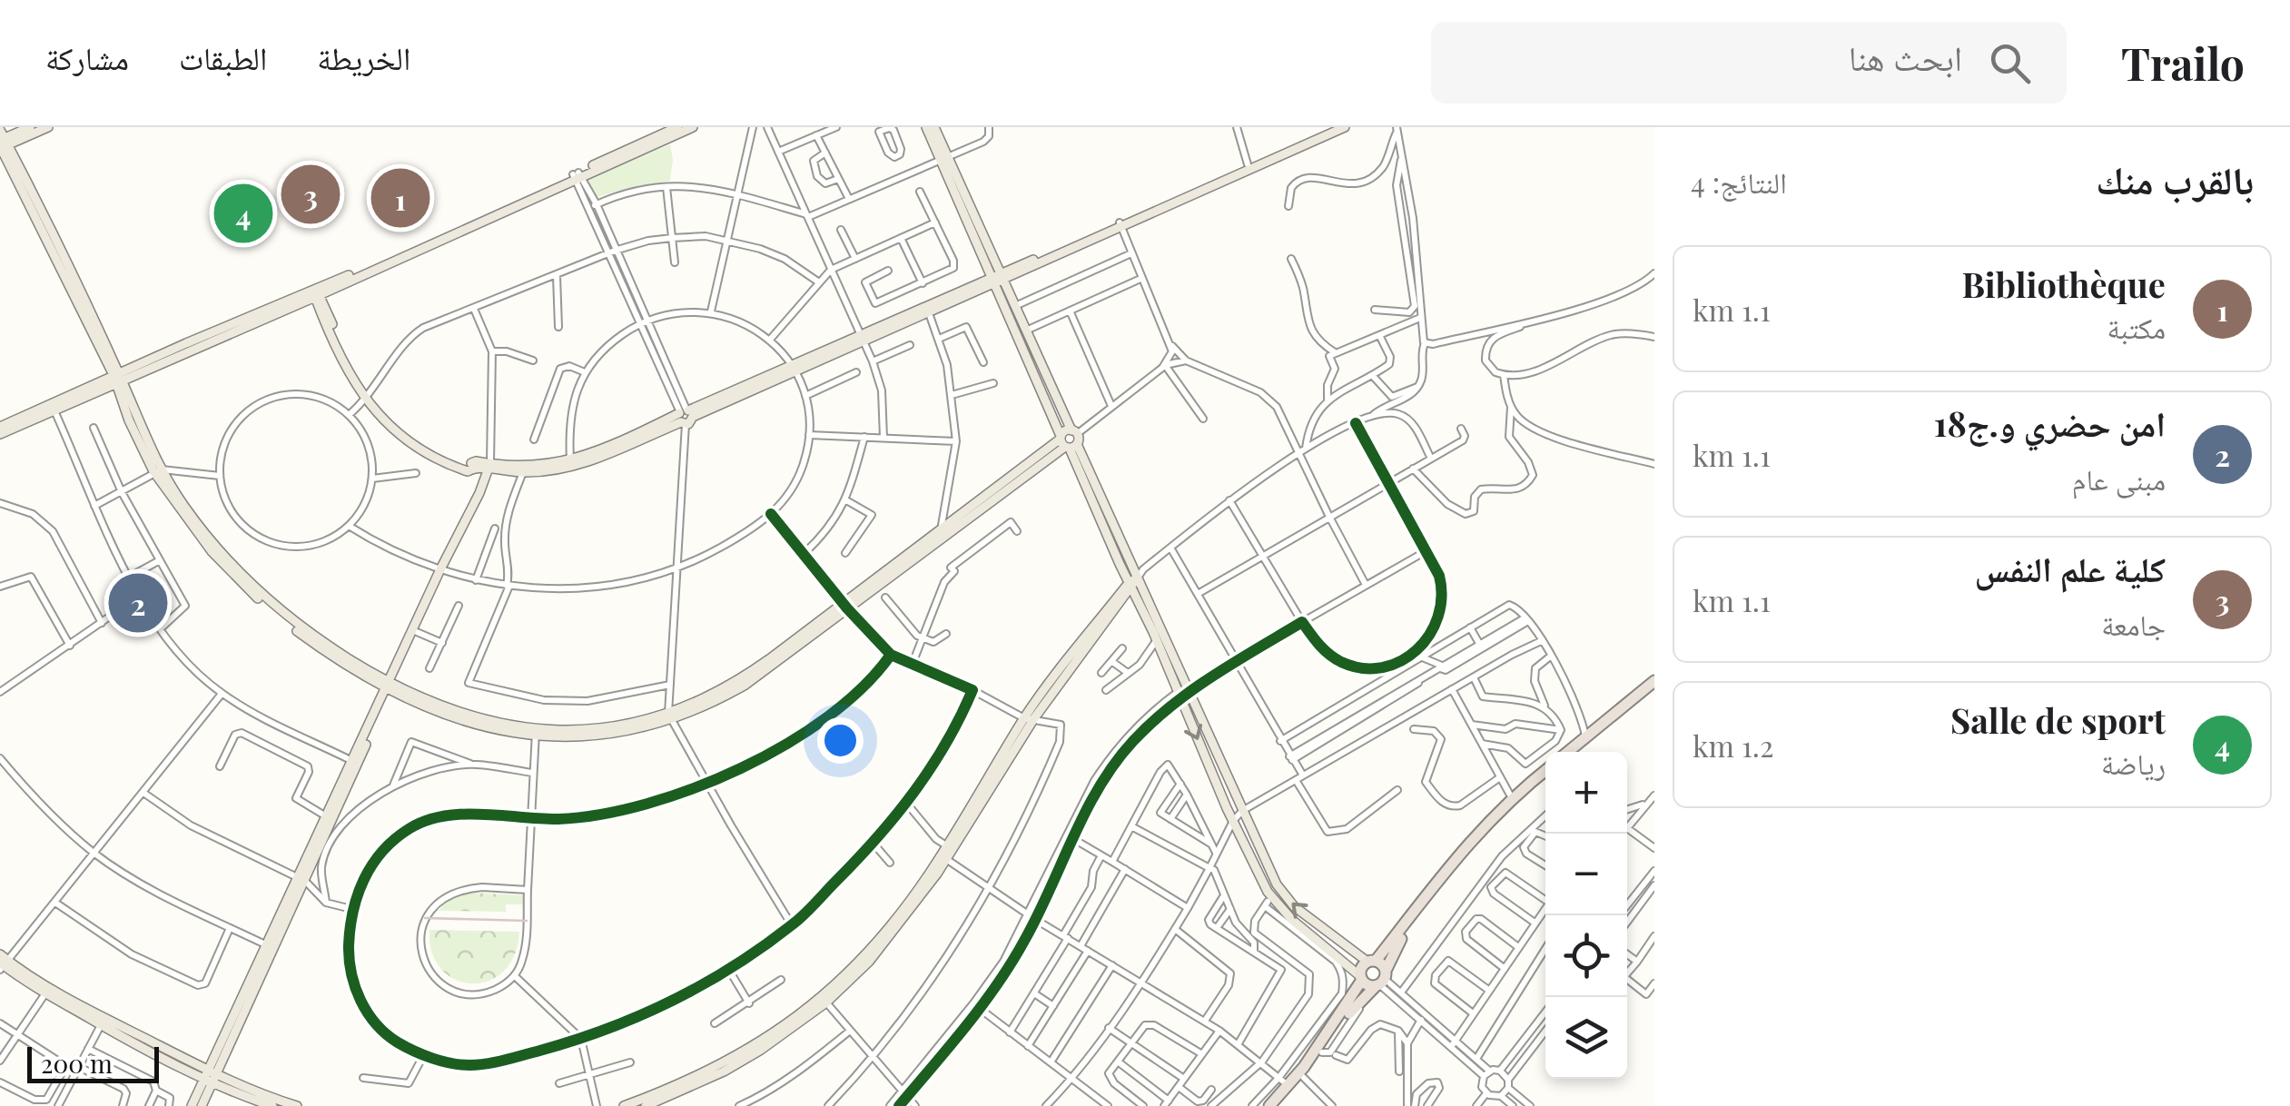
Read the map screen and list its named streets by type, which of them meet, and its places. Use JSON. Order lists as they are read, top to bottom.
{
  "scale_bar": "200 m",
  "page": {
    "header": "Trailo",
    "search": "ابحث هنا",
    "nav": ["الخريطة", "الطبقات", "مشاركة"],
    "heading": ["بالقرب منك", "النتائج: 4"],
    "pins": [
      "3",
      "1",
      "4",
      "2"
    ],
    "list": [
      {
        "mark": "1",
        "name": "Bibliothèque",
        "note": "مكتبة",
        "value": "1.1 km"
      },
      {
        "mark": "2",
        "name": "امن حضري و.ج18",
        "note": "مبنى عام",
        "value": "1.1 km"
      },
      {
        "mark": "3",
        "name": "كلية علم النفس",
        "note": "جامعة",
        "value": "1.1 km"
      },
      {
        "mark": "4",
        "name": "Salle de sport",
        "note": "رياضة",
        "value": "1.2 km"
      }
    ],
    "map_buttons": ["+", "−"],
    "scale": "200 m"
  }
}
